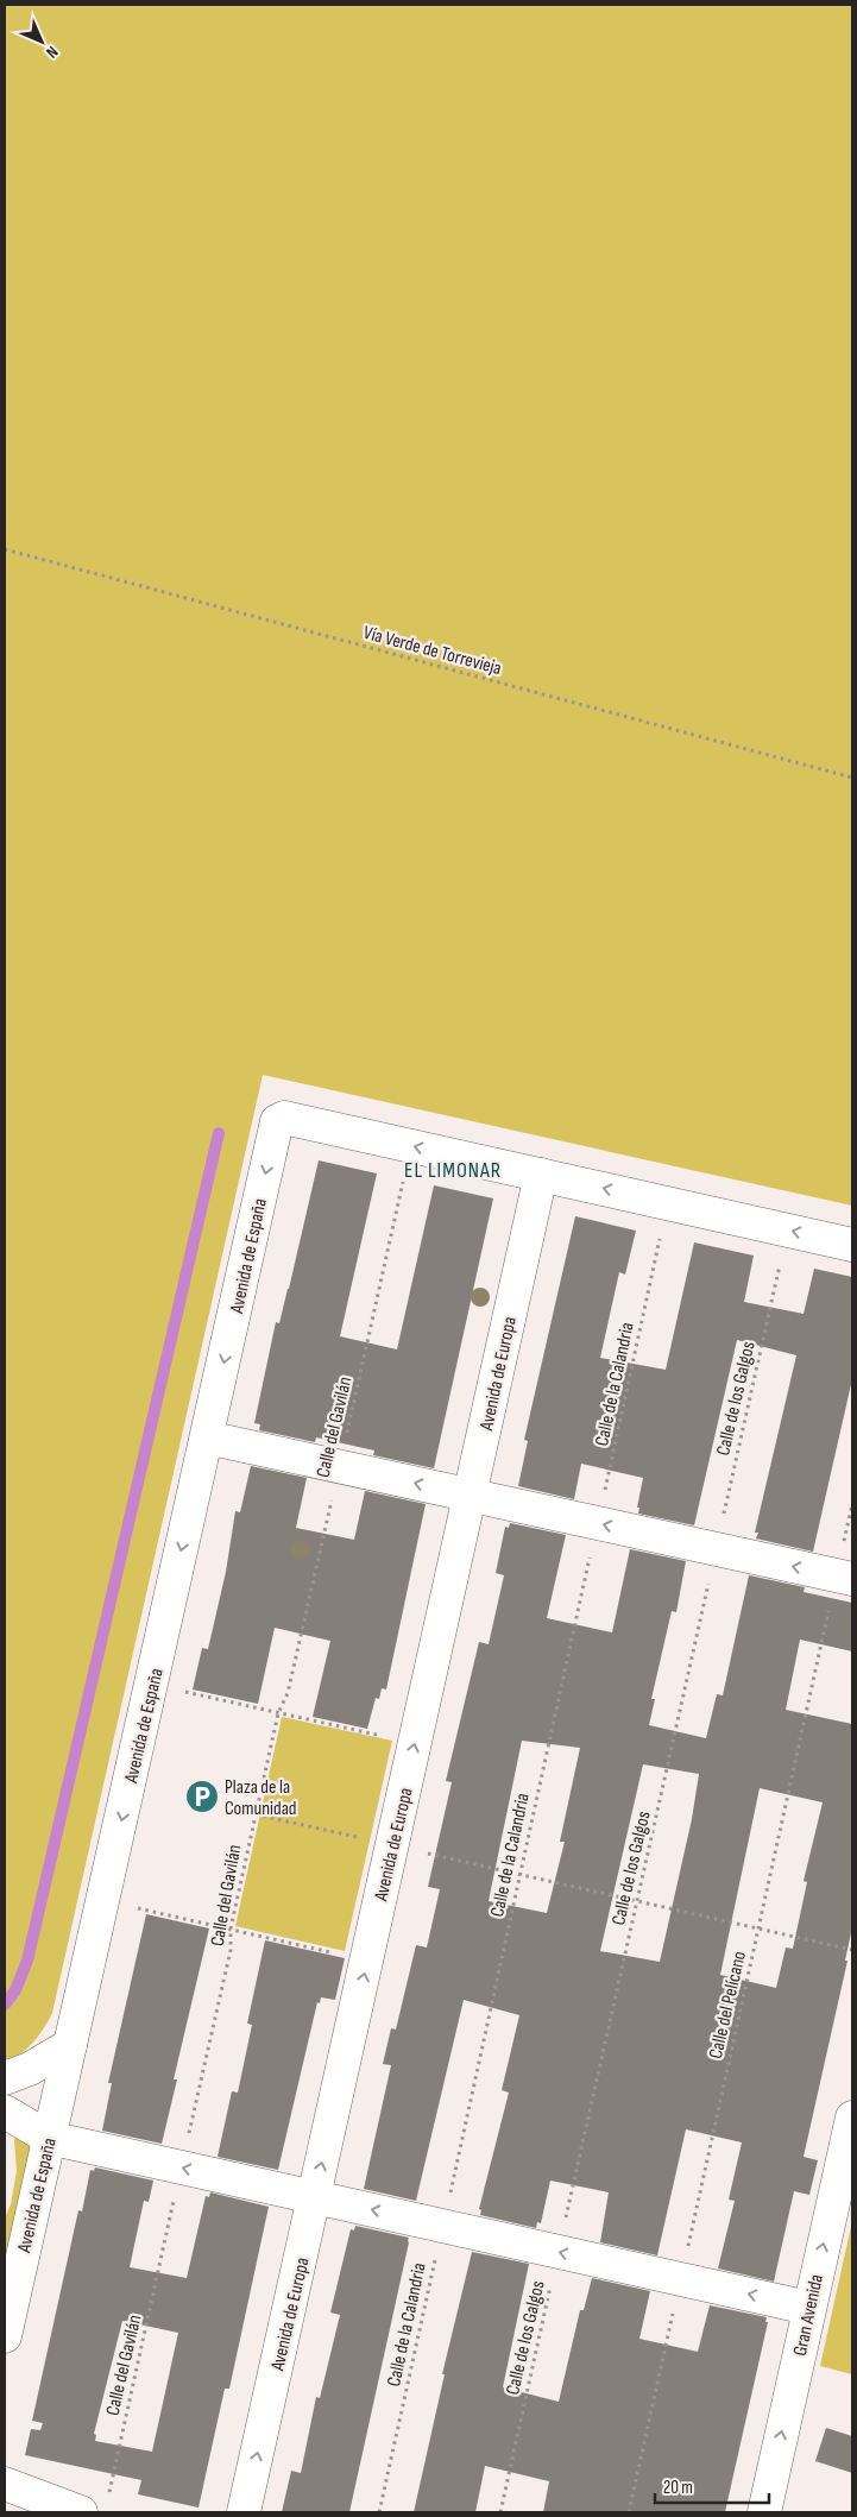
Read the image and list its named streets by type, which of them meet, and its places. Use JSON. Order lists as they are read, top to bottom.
{
  "streets": {
    "street": ["Avenida de España", "Avenida de Europa", "Gran Avenida"],
    "path": [
      "Vía Verde de Torrevieja",
      "Calle de la Calandria",
      "Calle de los Galgos",
      "Calle del Gavilán",
      "Calle del Pelícano"
    ]
  },
  "crossings": [
    ["Avenida de España", "Calle del Gavilán"]
  ],
  "one_way": ["Avenida de España", "Avenida de Europa", "Gran Avenida"],
  "districts": ["EL LIMONAR"],
  "places": {
    "parking": ["Plaza de la Comunidad"]
  },
  "scale_bar": "20 m",
  "north": "bottom right"
}
